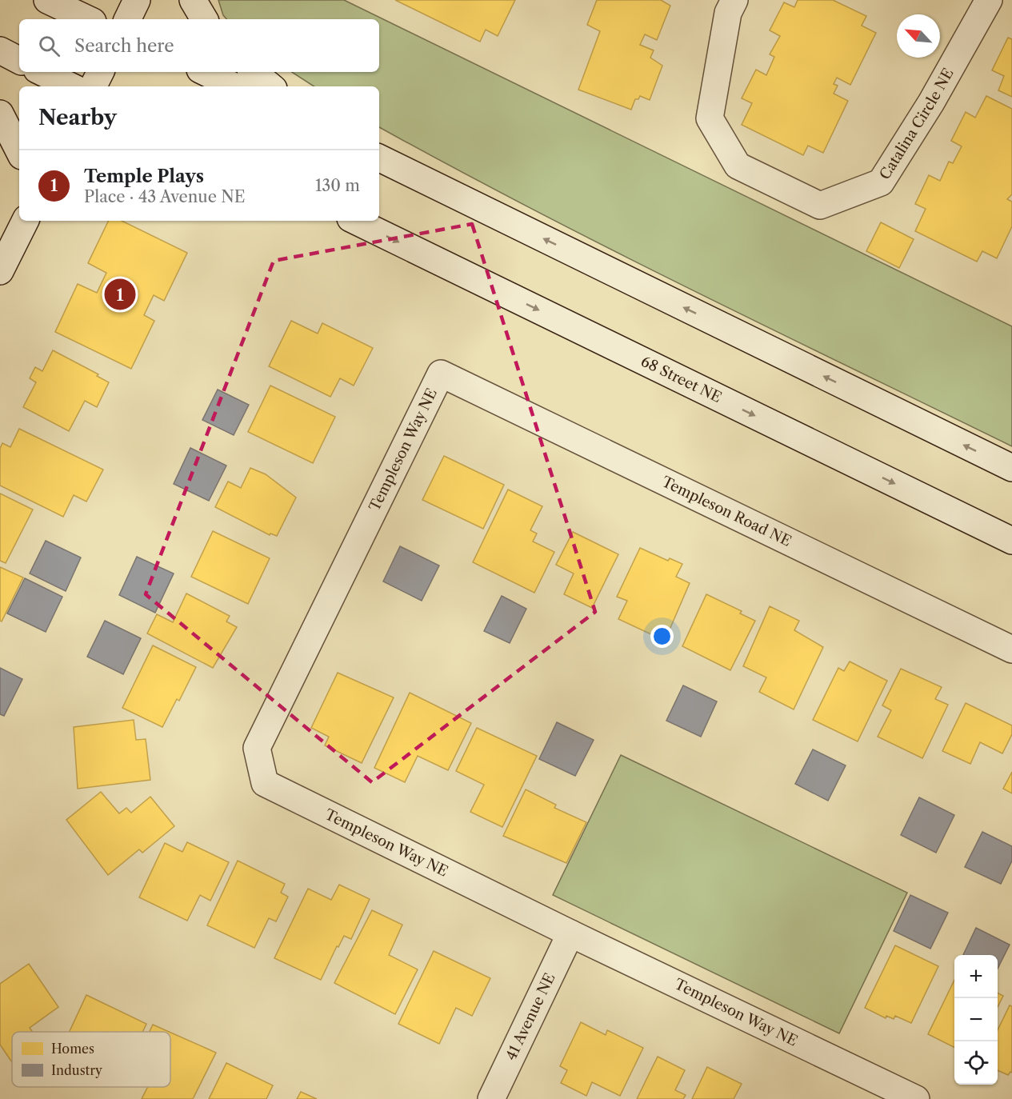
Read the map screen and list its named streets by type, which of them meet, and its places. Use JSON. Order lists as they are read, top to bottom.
{
  "streets": {
    "street": [
      "Catalina Circle NE",
      "68 Street NE",
      "Templeson Way NE",
      "Templeson Road NE",
      "41 Avenue NE"
    ]
  },
  "crossings": [
    ["Templeson Way NE", "Templeson Road NE"],
    ["Templeson Way NE", "41 Avenue NE"]
  ],
  "legend": ["Homes", "Industry"],
  "north": "top left",
  "page": {
    "search": "Search here",
    "heading": "Nearby",
    "list": [
      {
        "mark": "1",
        "name": "Temple Plays",
        "note": "Place · 43 Avenue NE",
        "value": "130 m"
      }
    ],
    "pins": "1",
    "map_buttons": ["+", "−"]
  }
}
